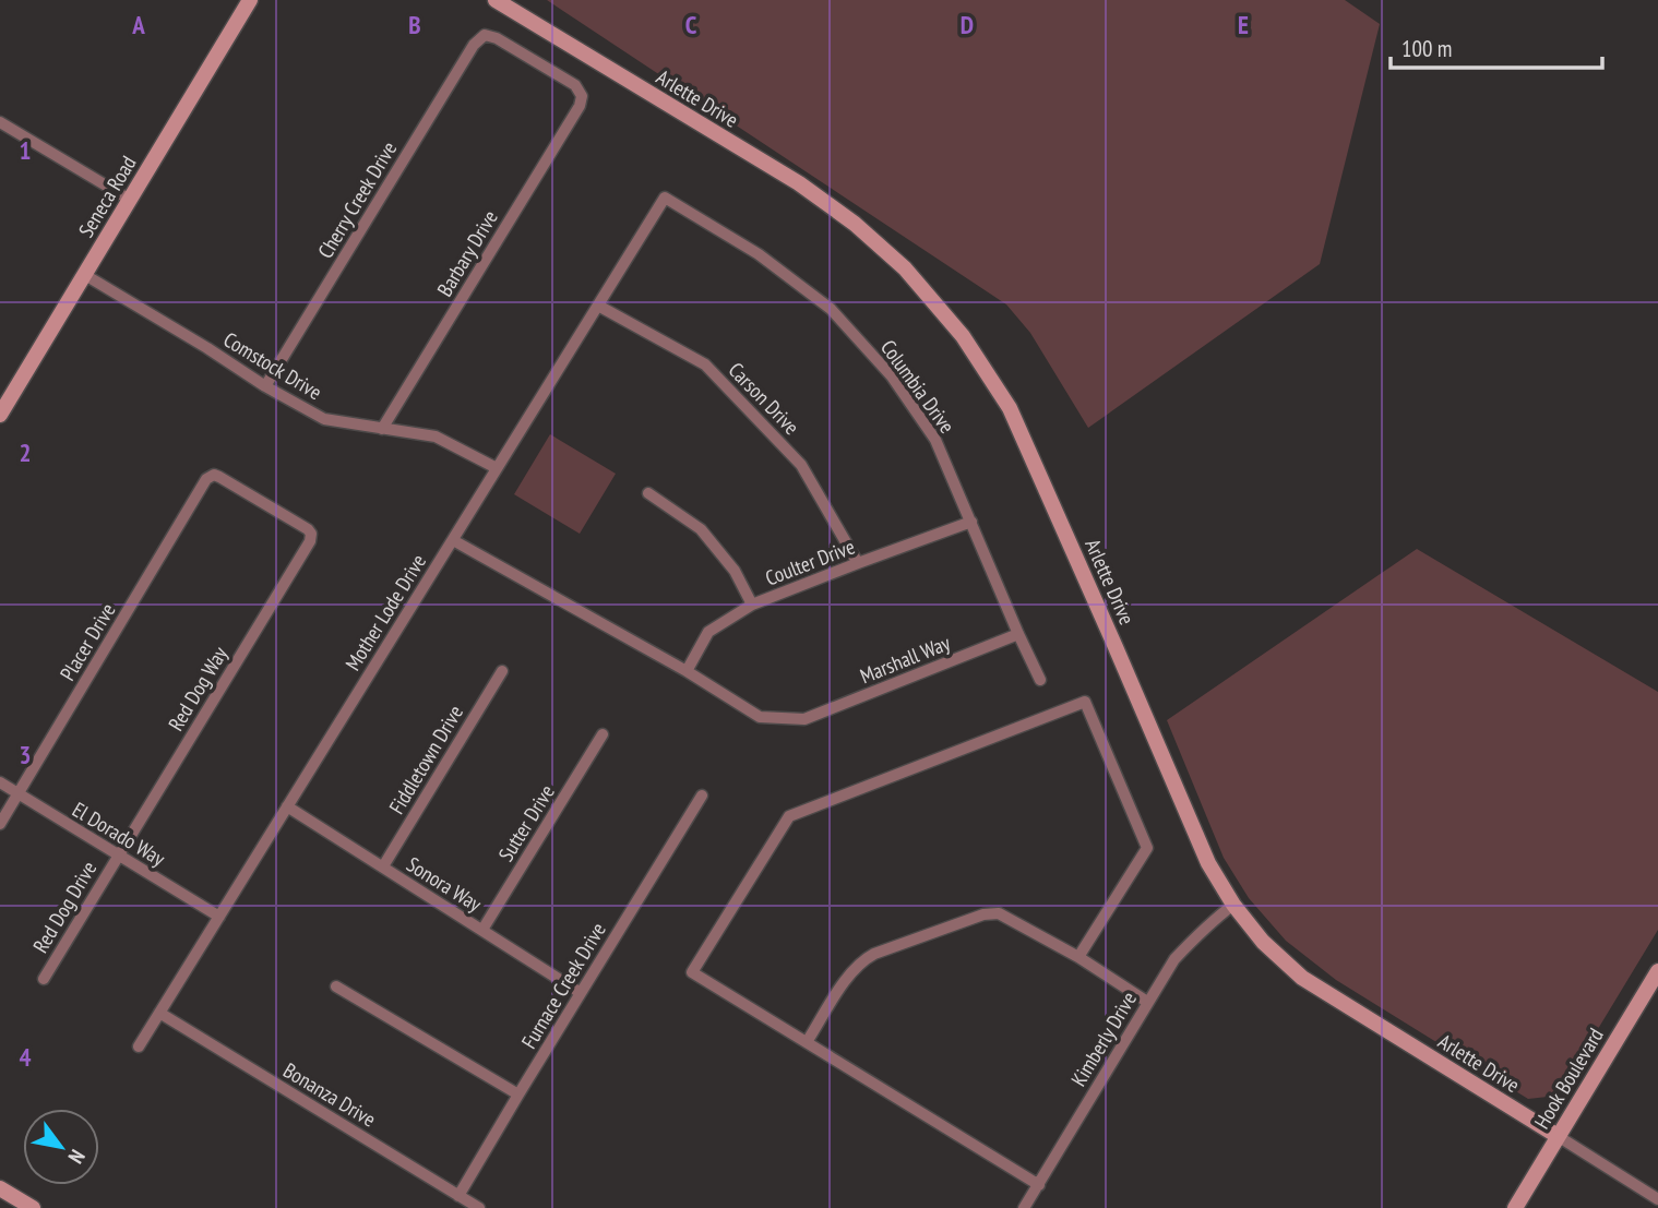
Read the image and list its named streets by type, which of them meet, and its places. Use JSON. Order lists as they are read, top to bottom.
{
  "streets": {
    "street": [
      "Arlette Drive",
      "Seneca Road",
      "Cherry Creek Drive",
      "Barbary Drive",
      "Comstock Drive",
      "Columbia Drive",
      "Carson Drive",
      "Coulter Drive",
      "Mother Lode Drive",
      "Placer Drive",
      "Marshall Way",
      "Red Dog Way",
      "Fiddletown Drive",
      "Sutter Drive",
      "El Dorado Way",
      "Sonora Way",
      "Red Dog Drive",
      "Furnace Creek Drive",
      "Kimberly Drive",
      "Hook Boulevard",
      "Bonanza Drive"
    ]
  },
  "crossings": [
    ["Arlette Drive", "Kimberly Drive"],
    ["Arlette Drive", "Hook Boulevard"],
    ["Seneca Road", "Comstock Drive"],
    ["Cherry Creek Drive", "Barbary Drive"],
    ["Cherry Creek Drive", "Comstock Drive"],
    ["Barbary Drive", "Comstock Drive"],
    ["Comstock Drive", "Mother Lode Drive"],
    ["Columbia Drive", "Coulter Drive"],
    ["Columbia Drive", "Mother Lode Drive"],
    ["Columbia Drive", "Marshall Way"],
    ["Carson Drive", "Coulter Drive"],
    ["Carson Drive", "Mother Lode Drive"],
    ["Coulter Drive", "Marshall Way"],
    ["Mother Lode Drive", "El Dorado Way"],
    ["Mother Lode Drive", "Sonora Way"],
    ["Mother Lode Drive", "Bonanza Drive"],
    ["Placer Drive", "Red Dog Way"],
    ["Placer Drive", "El Dorado Way"],
    ["Red Dog Way", "El Dorado Way"],
    ["Red Dog Way", "Red Dog Drive"],
    ["Fiddletown Drive", "Sonora Way"],
    ["Sutter Drive", "Sonora Way"],
    ["El Dorado Way", "Red Dog Drive"],
    ["Sonora Way", "Furnace Creek Drive"],
    ["Furnace Creek Drive", "Bonanza Drive"]
  ],
  "scale_bar": "100 m",
  "north": "bottom right",
  "grid": {
    "columns": [
      "A",
      "B",
      "C",
      "D",
      "E"
    ],
    "rows": [
      "1",
      "2",
      "3",
      "4"
    ]
  }
}
